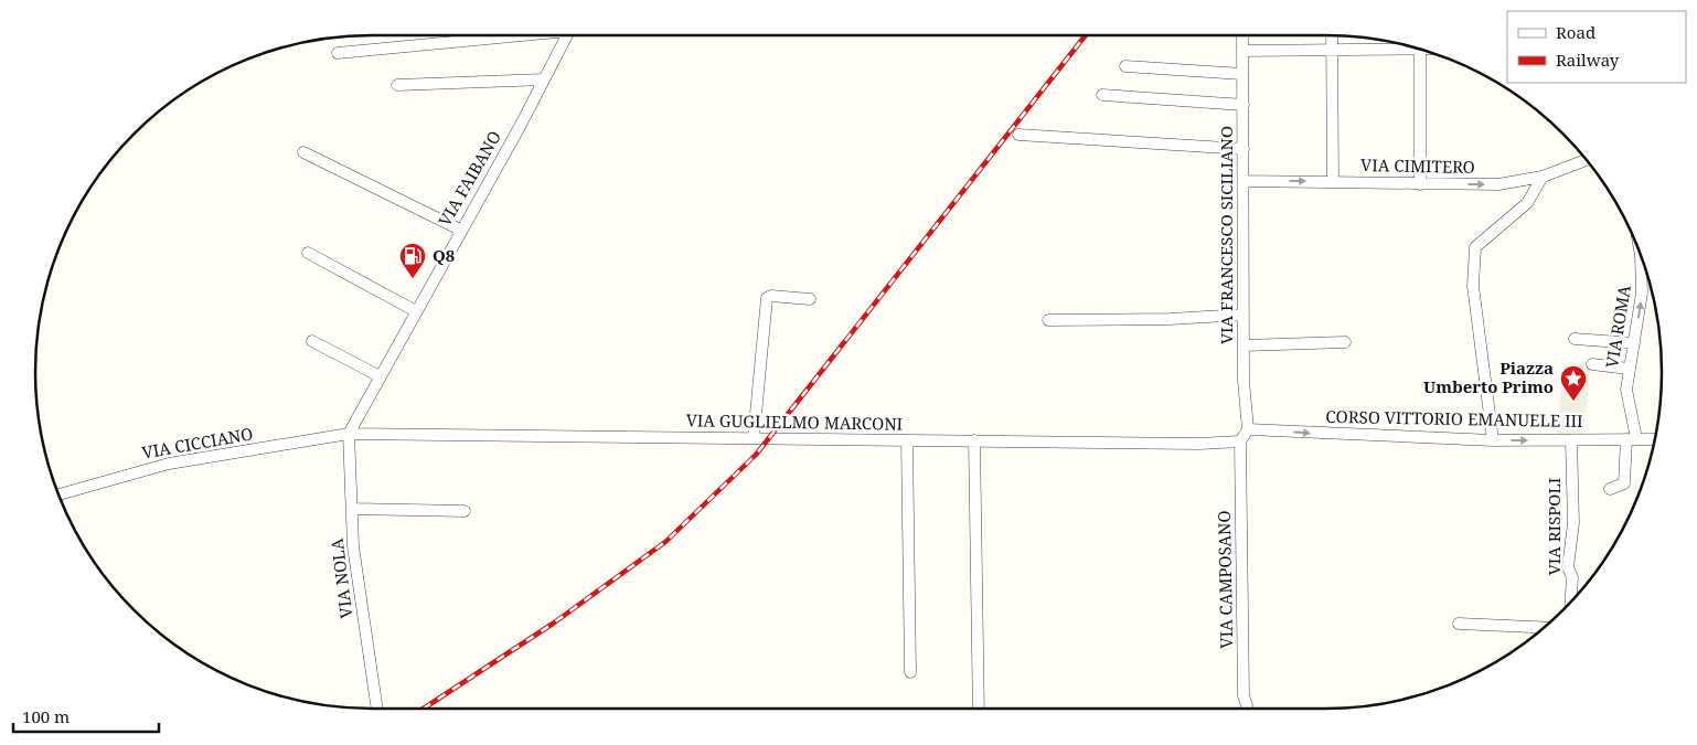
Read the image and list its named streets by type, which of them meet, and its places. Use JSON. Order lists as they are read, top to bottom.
{
  "streets": {
    "street": [
      "VIA CIMITERO",
      "VIA FAIBANO",
      "VIA FRANCESCO SICILIANO",
      "VIA ROMA",
      "CORSO VITTORIO EMANUELE III",
      "VIA GUGLIELMO MARCONI",
      "VIA CICCIANO",
      "VIA RISPOLI",
      "VIA NOLA",
      "VIA CAMPOSANO"
    ]
  },
  "crossings": [
    ["VIA CIMITERO", "VIA FRANCESCO SICILIANO"],
    ["VIA FAIBANO", "VIA GUGLIELMO MARCONI"],
    ["VIA FAIBANO", "VIA CICCIANO"],
    ["VIA FAIBANO", "VIA NOLA"],
    ["VIA FRANCESCO SICILIANO", "CORSO VITTORIO EMANUELE III"],
    ["VIA ROMA", "CORSO VITTORIO EMANUELE III"],
    ["CORSO VITTORIO EMANUELE III", "VIA RISPOLI"],
    ["VIA GUGLIELMO MARCONI", "VIA CICCIANO"],
    ["VIA GUGLIELMO MARCONI", "VIA NOLA"],
    ["VIA GUGLIELMO MARCONI", "VIA CAMPOSANO"],
    ["VIA CICCIANO", "VIA NOLA"]
  ],
  "one_way": ["VIA CIMITERO", "VIA ROMA", "CORSO VITTORIO EMANUELE III"],
  "places": {
    "fuel station": ["Q8"],
    "place": ["Piazza Umberto Primo"]
  },
  "legend": ["Road", "Railway"],
  "scale_bar": "100 m"
}
